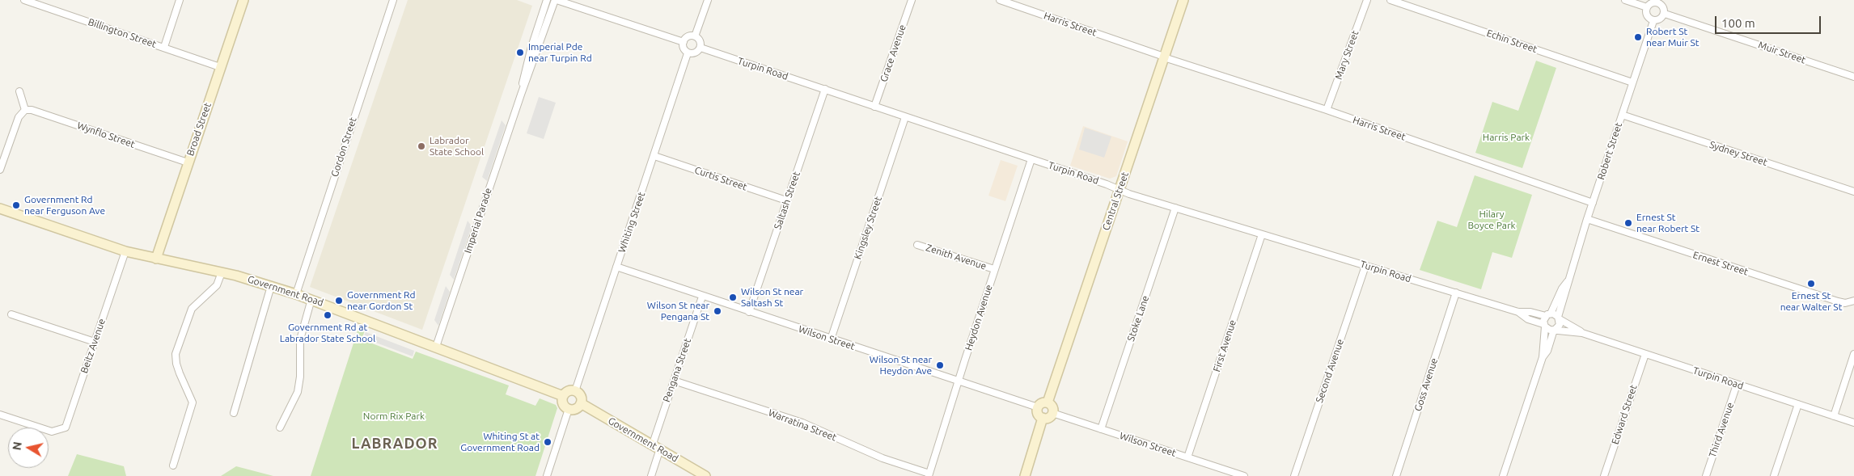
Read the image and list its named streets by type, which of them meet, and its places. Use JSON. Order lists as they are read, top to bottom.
{
  "streets": {
    "main road": ["Broad Street", "Central Street", "Government Road"],
    "street": [
      "Harris Street",
      "Billington Street",
      "Echin Street",
      "Muir Street",
      "Grace Avenue",
      "Mary Street",
      "Turpin Road",
      "Wynflo Street",
      "Gordon Street",
      "Robert Street",
      "Sydney Street",
      "Curtis Street",
      "Saltash Street",
      "Imperial Parade",
      "Whiting Street",
      "Kingsley Street",
      "Zenith Avenue",
      "Ernest Street",
      "Heydon Avenue",
      "Stoke Lane",
      "Wilson Street",
      "Beitz Avenue",
      "First Avenue",
      "Pengana Street",
      "Second Avenue",
      "Goss Avenue",
      "Edward Street",
      "Warratina Street",
      "Third Avenue"
    ]
  },
  "crossings": [
    ["Harris Street", "Mary Street"],
    ["Harris Street", "Robert Street"],
    ["Harris Street", "Central Street"],
    ["Billington Street", "Broad Street"],
    ["Echin Street", "Robert Street"],
    ["Muir Street", "Robert Street"],
    ["Grace Avenue", "Turpin Road"],
    ["Turpin Road", "Robert Street"],
    ["Turpin Road", "Saltash Street"],
    ["Turpin Road", "Central Street"],
    ["Turpin Road", "Whiting Street"],
    ["Turpin Road", "Kingsley Street"],
    ["Turpin Road", "Heydon Avenue"],
    ["Turpin Road", "Stoke Lane"],
    ["Turpin Road", "First Avenue"],
    ["Turpin Road", "Second Avenue"],
    ["Turpin Road", "Goss Avenue"],
    ["Turpin Road", "Edward Street"],
    ["Turpin Road", "Third Avenue"],
    ["Broad Street", "Wynflo Street"],
    ["Broad Street", "Government Road"],
    ["Gordon Street", "Government Road"],
    ["Robert Street", "Sydney Street"],
    ["Robert Street", "Ernest Street"],
    ["Curtis Street", "Saltash Street"],
    ["Curtis Street", "Whiting Street"],
    ["Saltash Street", "Wilson Street"],
    ["Central Street", "Wilson Street"],
    ["Imperial Parade", "Government Road"],
    ["Whiting Street", "Government Road"],
    ["Whiting Street", "Wilson Street"],
    ["Kingsley Street", "Wilson Street"],
    ["Zenith Avenue", "Heydon Avenue"],
    ["Government Road", "Beitz Avenue"],
    ["Government Road", "Pengana Street"],
    ["Heydon Avenue", "Wilson Street"],
    ["Heydon Avenue", "Warratina Street"],
    ["Stoke Lane", "Wilson Street"],
    ["Wilson Street", "First Avenue"],
    ["Wilson Street", "Pengana Street"],
    ["Pengana Street", "Warratina Street"]
  ],
  "districts": ["LABRADOR"],
  "parks": ["Harris Park", "Hilary Boyce Park", "Norm Rix Park"],
  "places": [
    "Robert St near Muir St",
    "Imperial Pde near Turpin Rd",
    "Labrador State School",
    "Government Rd near Ferguson Ave",
    "Ernest St near Robert St",
    "Ernest St near Walter St",
    "Wilson St near Saltash St",
    "Government Rd near Gordon St",
    "Wilson St near Pengana St",
    "Government Rd at Labrador State School",
    "Wilson St near Heydon Ave",
    "Whiting St at Government Road"
  ],
  "scale_bar": "100 m",
  "north": "left"
}
